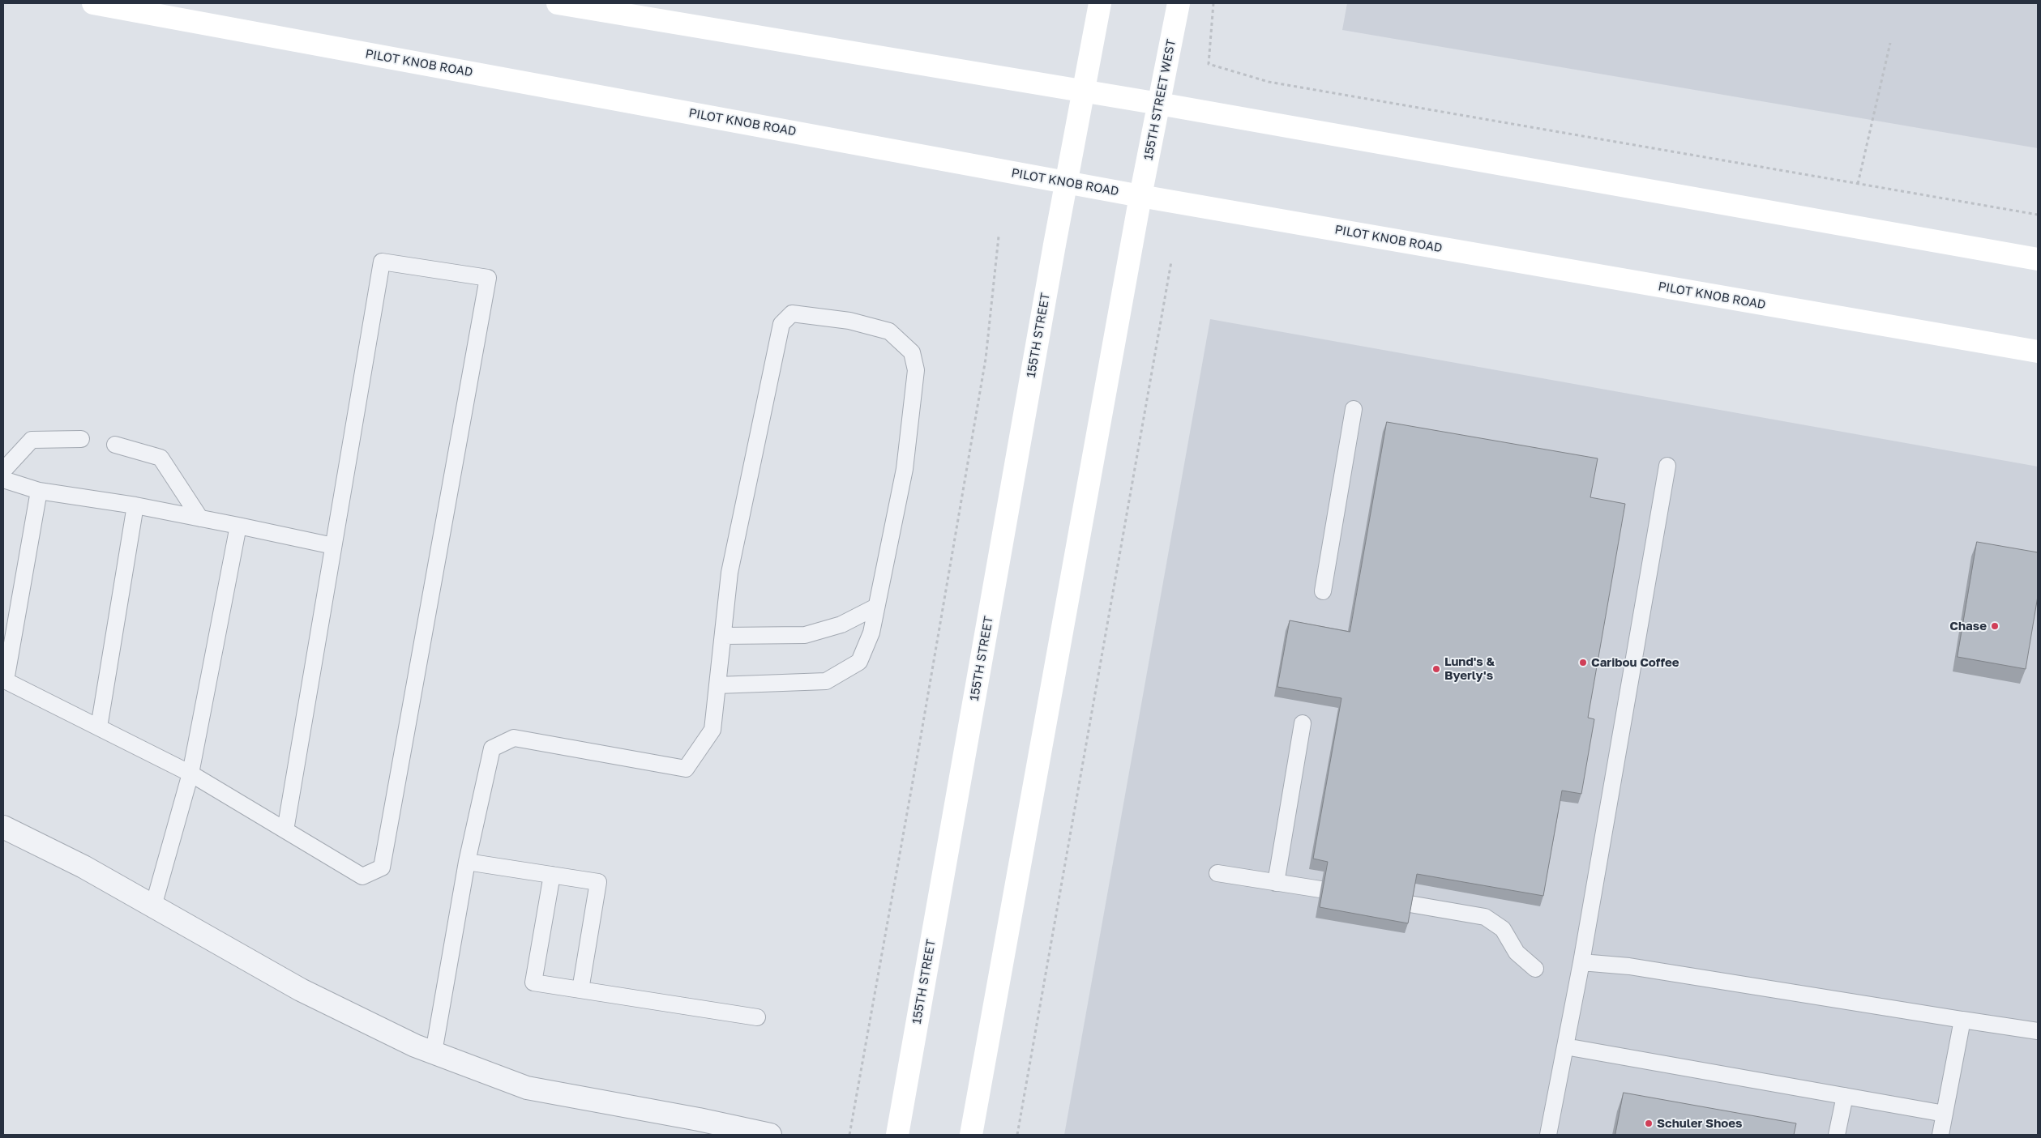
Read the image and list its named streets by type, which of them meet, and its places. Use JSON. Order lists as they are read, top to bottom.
{
  "streets": {
    "main road": ["PILOT KNOB ROAD", "155TH STREET WEST", "155TH STREET"]
  },
  "crossings": [
    ["PILOT KNOB ROAD", "155TH STREET WEST"],
    ["PILOT KNOB ROAD", "155TH STREET"]
  ],
  "places": [
    "Chase",
    "Caribou Coffee",
    "Lund's & Byerly's",
    "Schuler Shoes"
  ]
}
